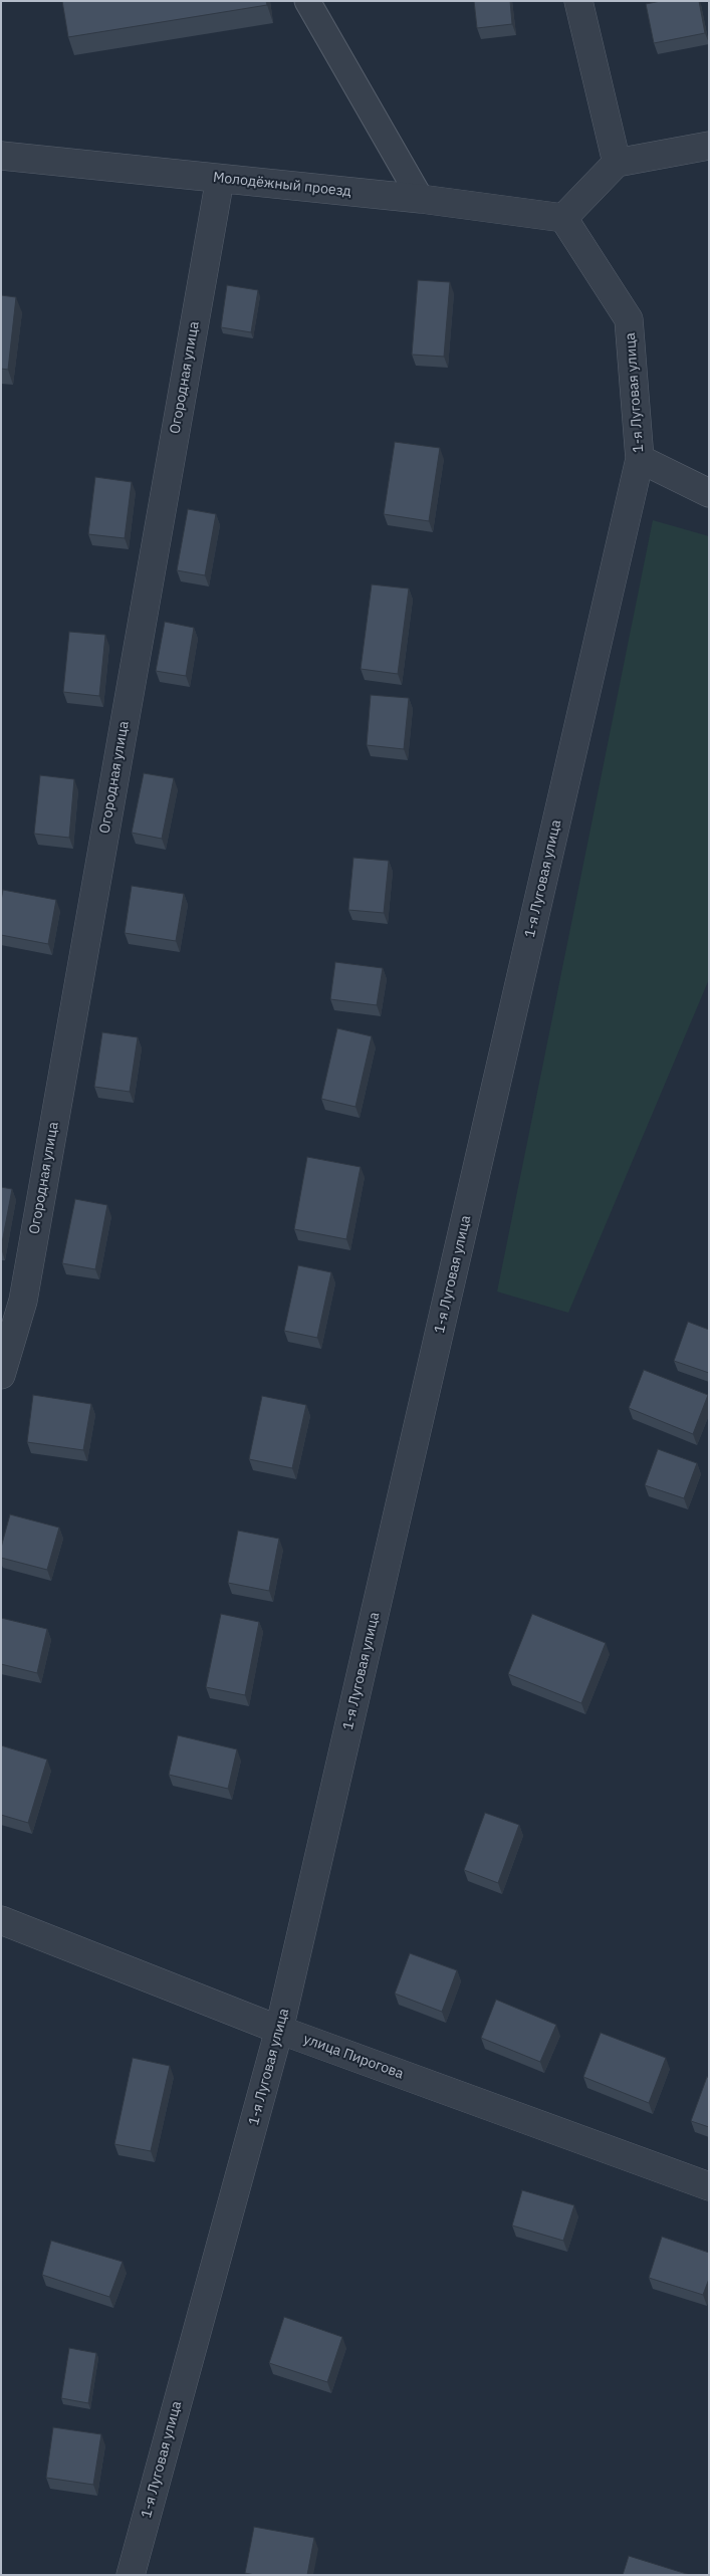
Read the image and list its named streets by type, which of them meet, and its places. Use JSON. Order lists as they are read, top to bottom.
{
  "streets": {
    "street": [
      "Молодёжный проезд",
      "Огородная улица",
      "1-я Луговая улица",
      "улица Пирогова"
    ]
  },
  "crossings": [
    ["Молодёжный проезд", "Огородная улица"],
    ["Молодёжный проезд", "1-я Луговая улица"],
    ["1-я Луговая улица", "улица Пирогова"]
  ]
}
